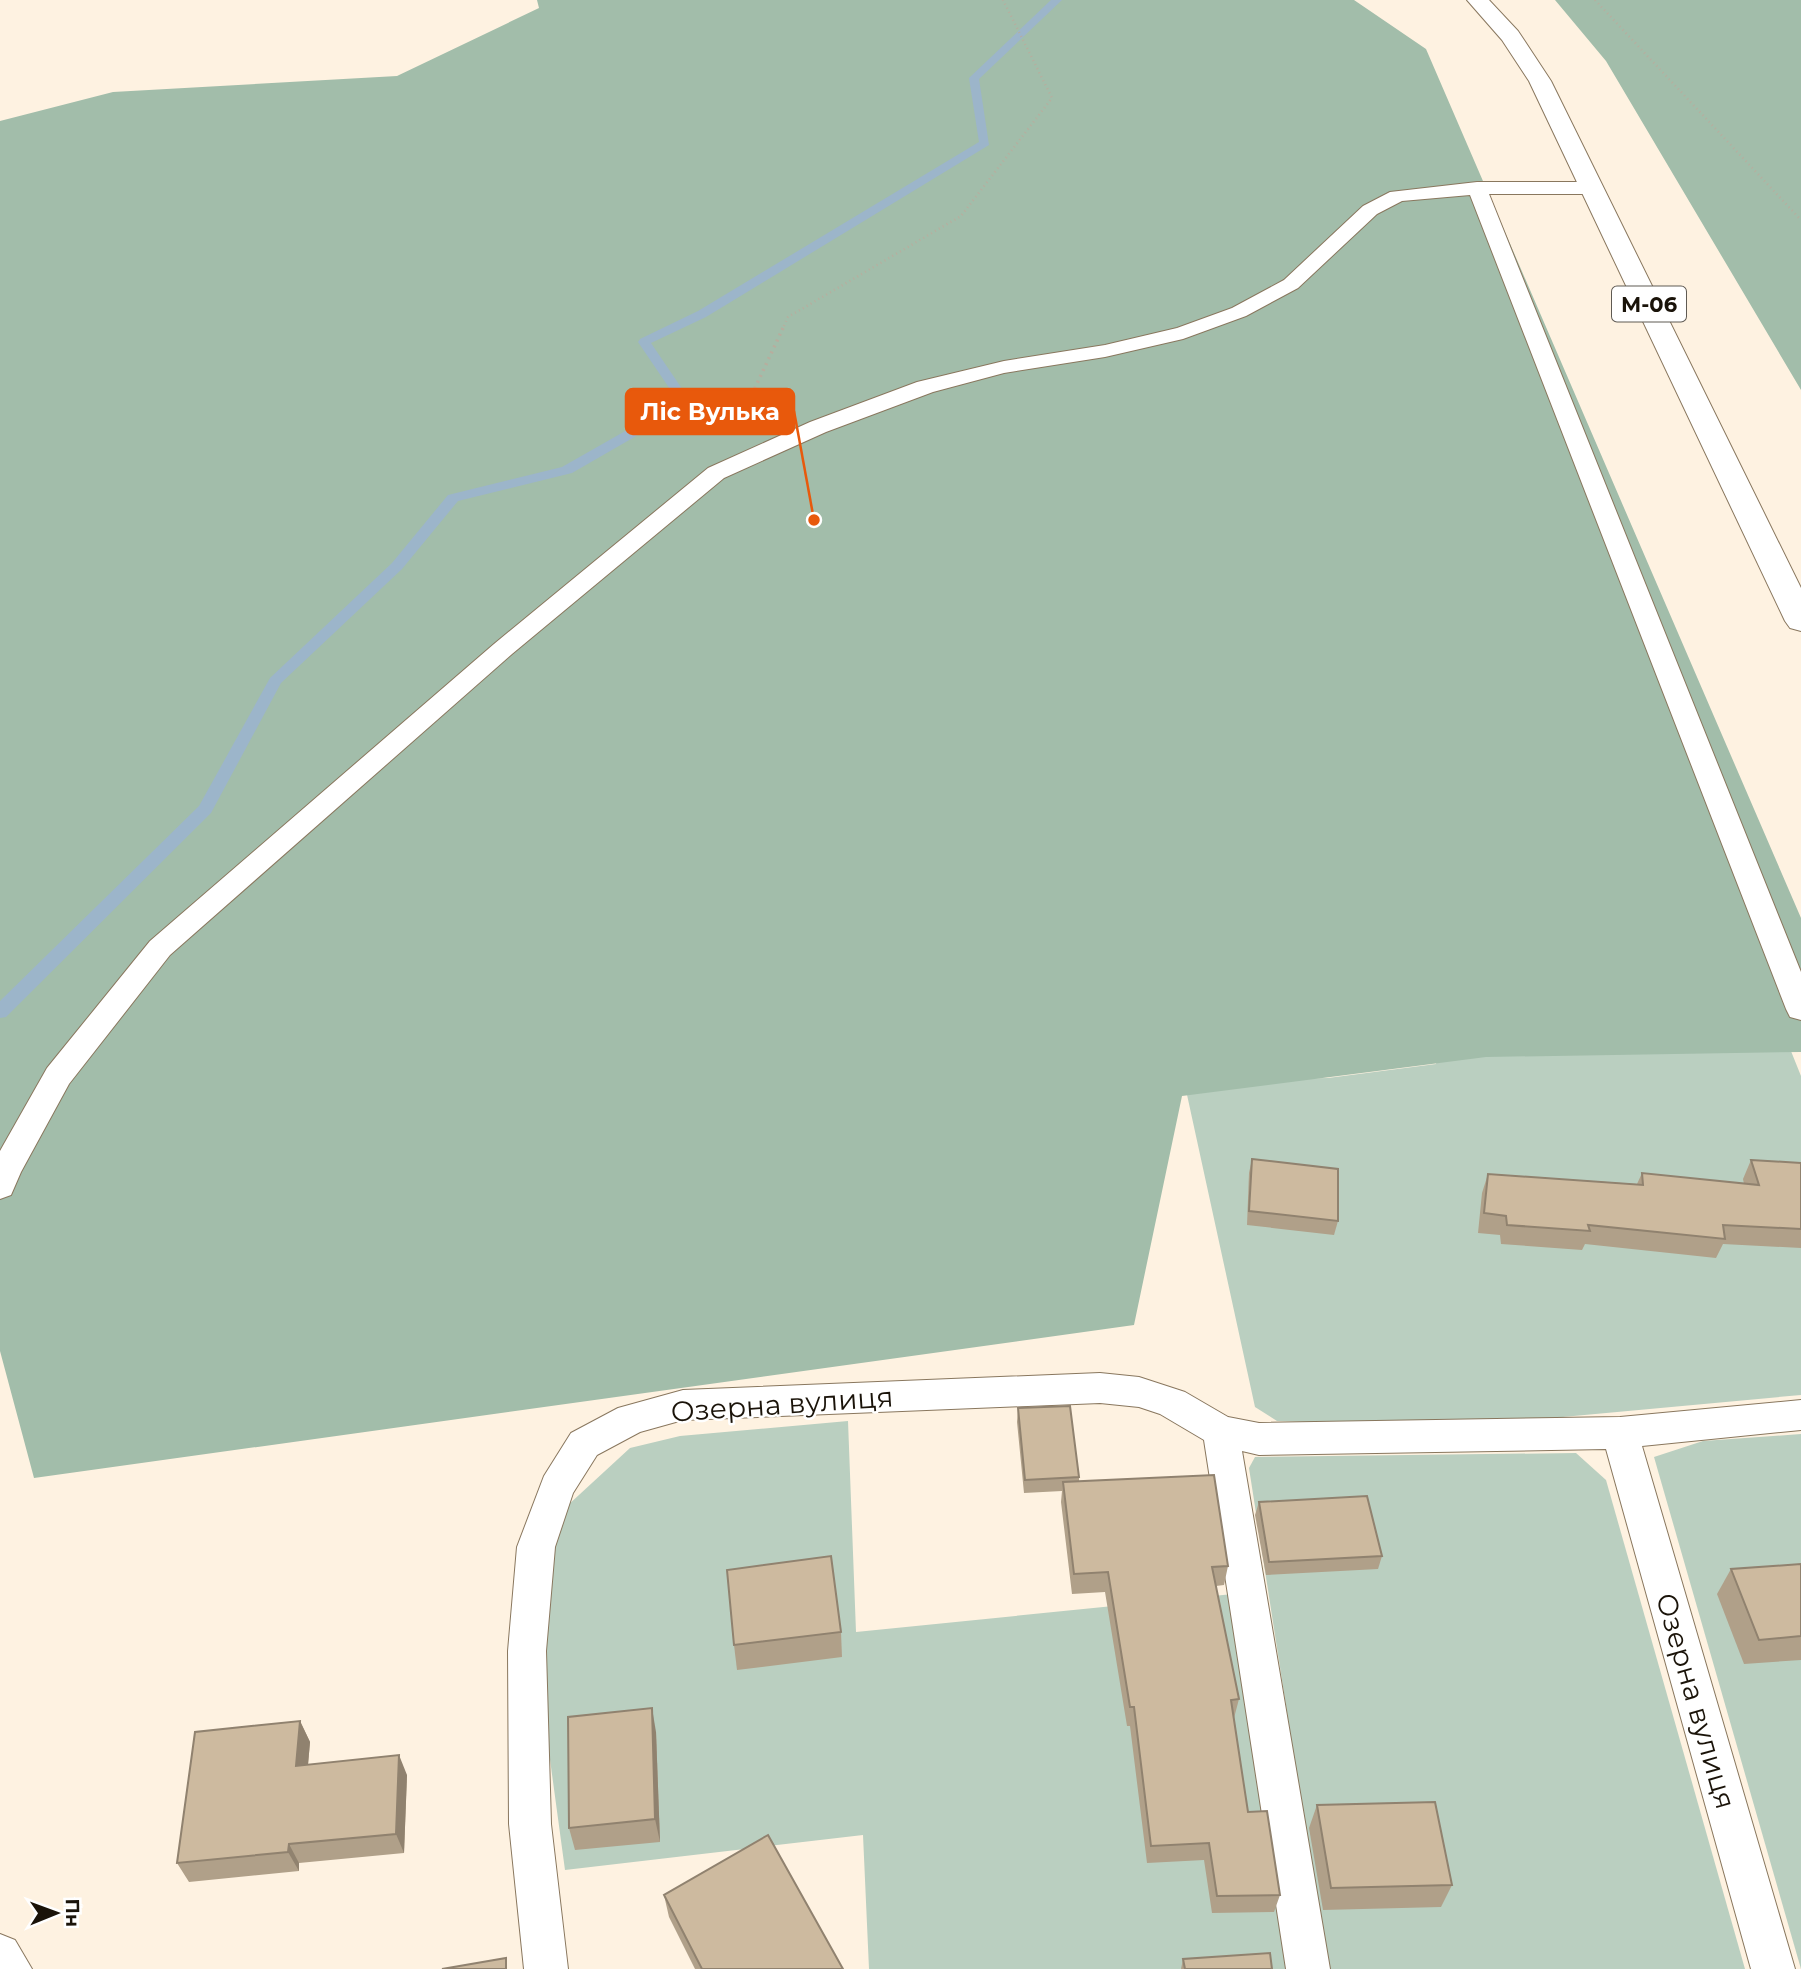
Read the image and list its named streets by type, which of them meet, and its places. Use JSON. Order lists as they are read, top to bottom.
{
  "streets": {
    "highway": ["М-06"],
    "lane": ["Озерна вулиця"]
  },
  "places": ["Ліс Вулька"],
  "north": "right"
}
